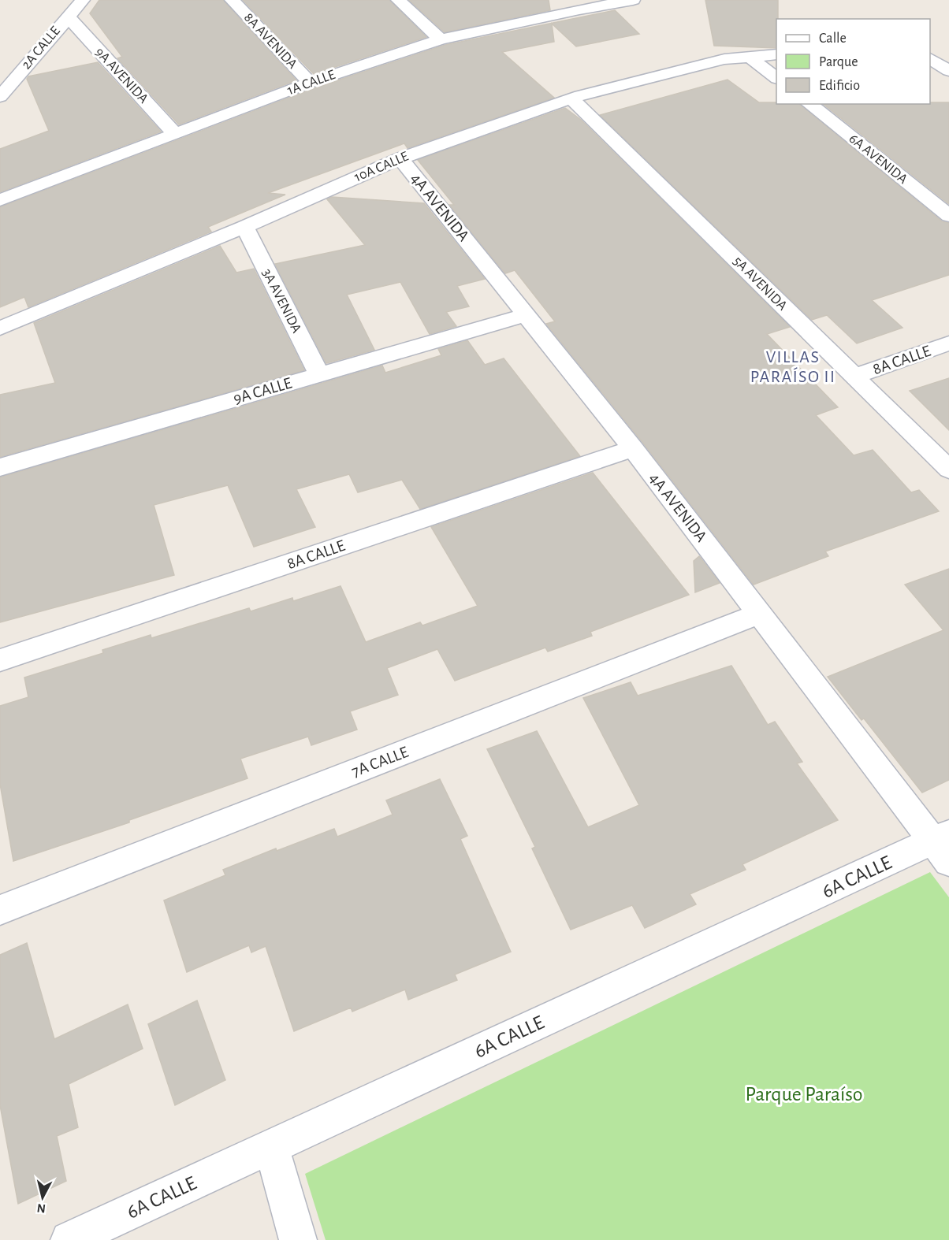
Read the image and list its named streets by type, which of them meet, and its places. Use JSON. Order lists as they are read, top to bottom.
{
  "streets": {
    "street": [
      "8A AVENIDA",
      "2A CALLE",
      "9A AVENIDA",
      "1A CALLE",
      "6A AVENIDA",
      "10A CALLE",
      "4A AVENIDA",
      "5A AVENIDA",
      "3A AVENIDA",
      "8A CALLE",
      "9A CALLE",
      "7A CALLE",
      "6A CALLE"
    ]
  },
  "crossings": [
    ["8A AVENIDA", "1A CALLE"],
    ["2A CALLE", "9A AVENIDA"],
    ["9A AVENIDA", "1A CALLE"],
    ["10A CALLE", "4A AVENIDA"],
    ["10A CALLE", "5A AVENIDA"],
    ["10A CALLE", "3A AVENIDA"],
    ["4A AVENIDA", "8A CALLE"],
    ["4A AVENIDA", "9A CALLE"],
    ["4A AVENIDA", "7A CALLE"],
    ["4A AVENIDA", "6A CALLE"],
    ["5A AVENIDA", "8A CALLE"],
    ["3A AVENIDA", "9A CALLE"]
  ],
  "districts": ["VILLAS PARAÍSO II"],
  "parks": ["Parque Paraíso"],
  "legend": ["Calle", "Parque", "Edificio"],
  "north": "bottom"
}
